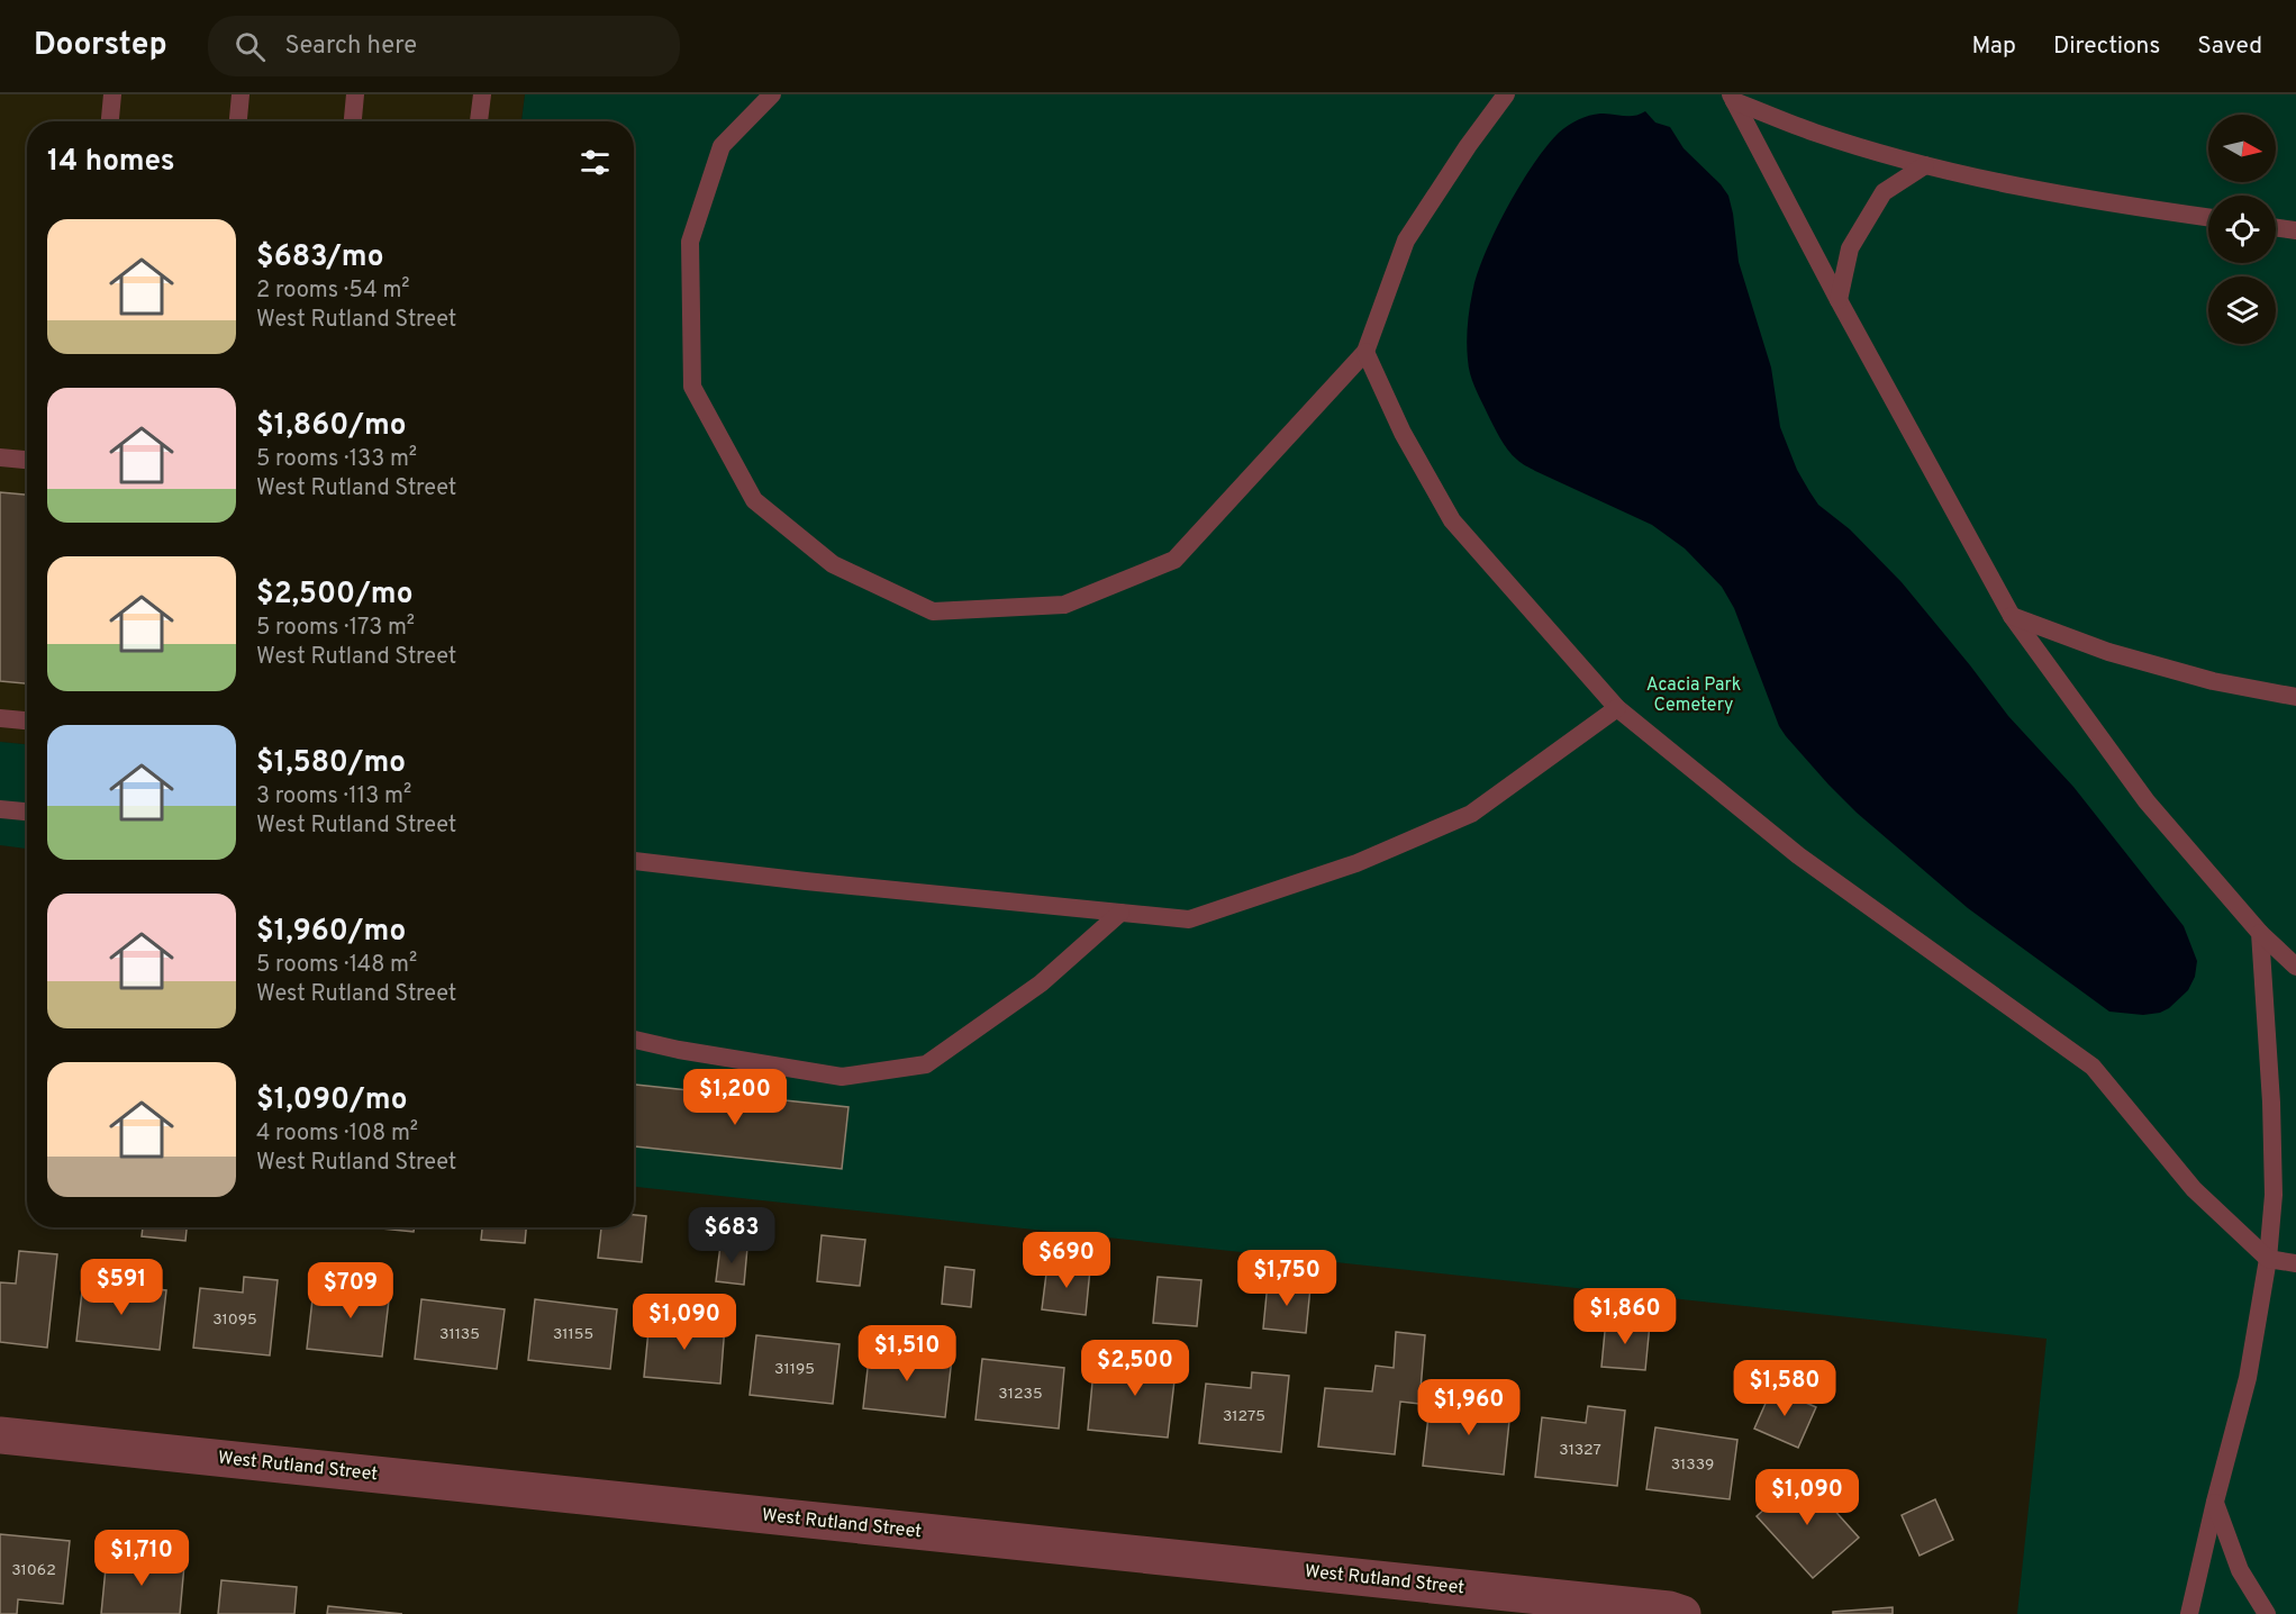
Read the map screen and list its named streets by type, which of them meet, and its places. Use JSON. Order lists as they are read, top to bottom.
{
  "streets": {
    "street": ["West Rutland Street"]
  },
  "parks": ["Acacia Park Cemetery"],
  "house_numbers": [
    "31095",
    "31135",
    "31155",
    "31195",
    "31235",
    "31275",
    "31327",
    "31339",
    "31062"
  ],
  "north": "right",
  "page": {
    "header": "Doorstep",
    "search": "Search here",
    "nav": ["Map", "Directions", "Saved"],
    "heading": "14 homes",
    "list": [
      {
        "name": "$683/mo",
        "note": "2 rooms · 54 m² · West Rutland Street"
      },
      {
        "name": "$1,860/mo",
        "note": "5 rooms · 133 m² · West Rutland Street"
      },
      {
        "name": "$2,500/mo",
        "note": "5 rooms · 173 m² · West Rutland Street"
      },
      {
        "name": "$1,580/mo",
        "note": "3 rooms · 113 m² · West Rutland Street"
      },
      {
        "name": "$1,960/mo",
        "note": "5 rooms · 148 m² · West Rutland Street"
      },
      {
        "name": "$1,090/mo",
        "note": "4 rooms · 108 m² · West Rutland Street"
      }
    ],
    "price": [
      "$1,200",
      "$683",
      "$690",
      "$1,750",
      "$591",
      "$709",
      "$1,860",
      "$1,090",
      "$1,510",
      "$2,500",
      "$1,580",
      "$1,960",
      "$1,090",
      "$1,710"
    ]
  }
}
